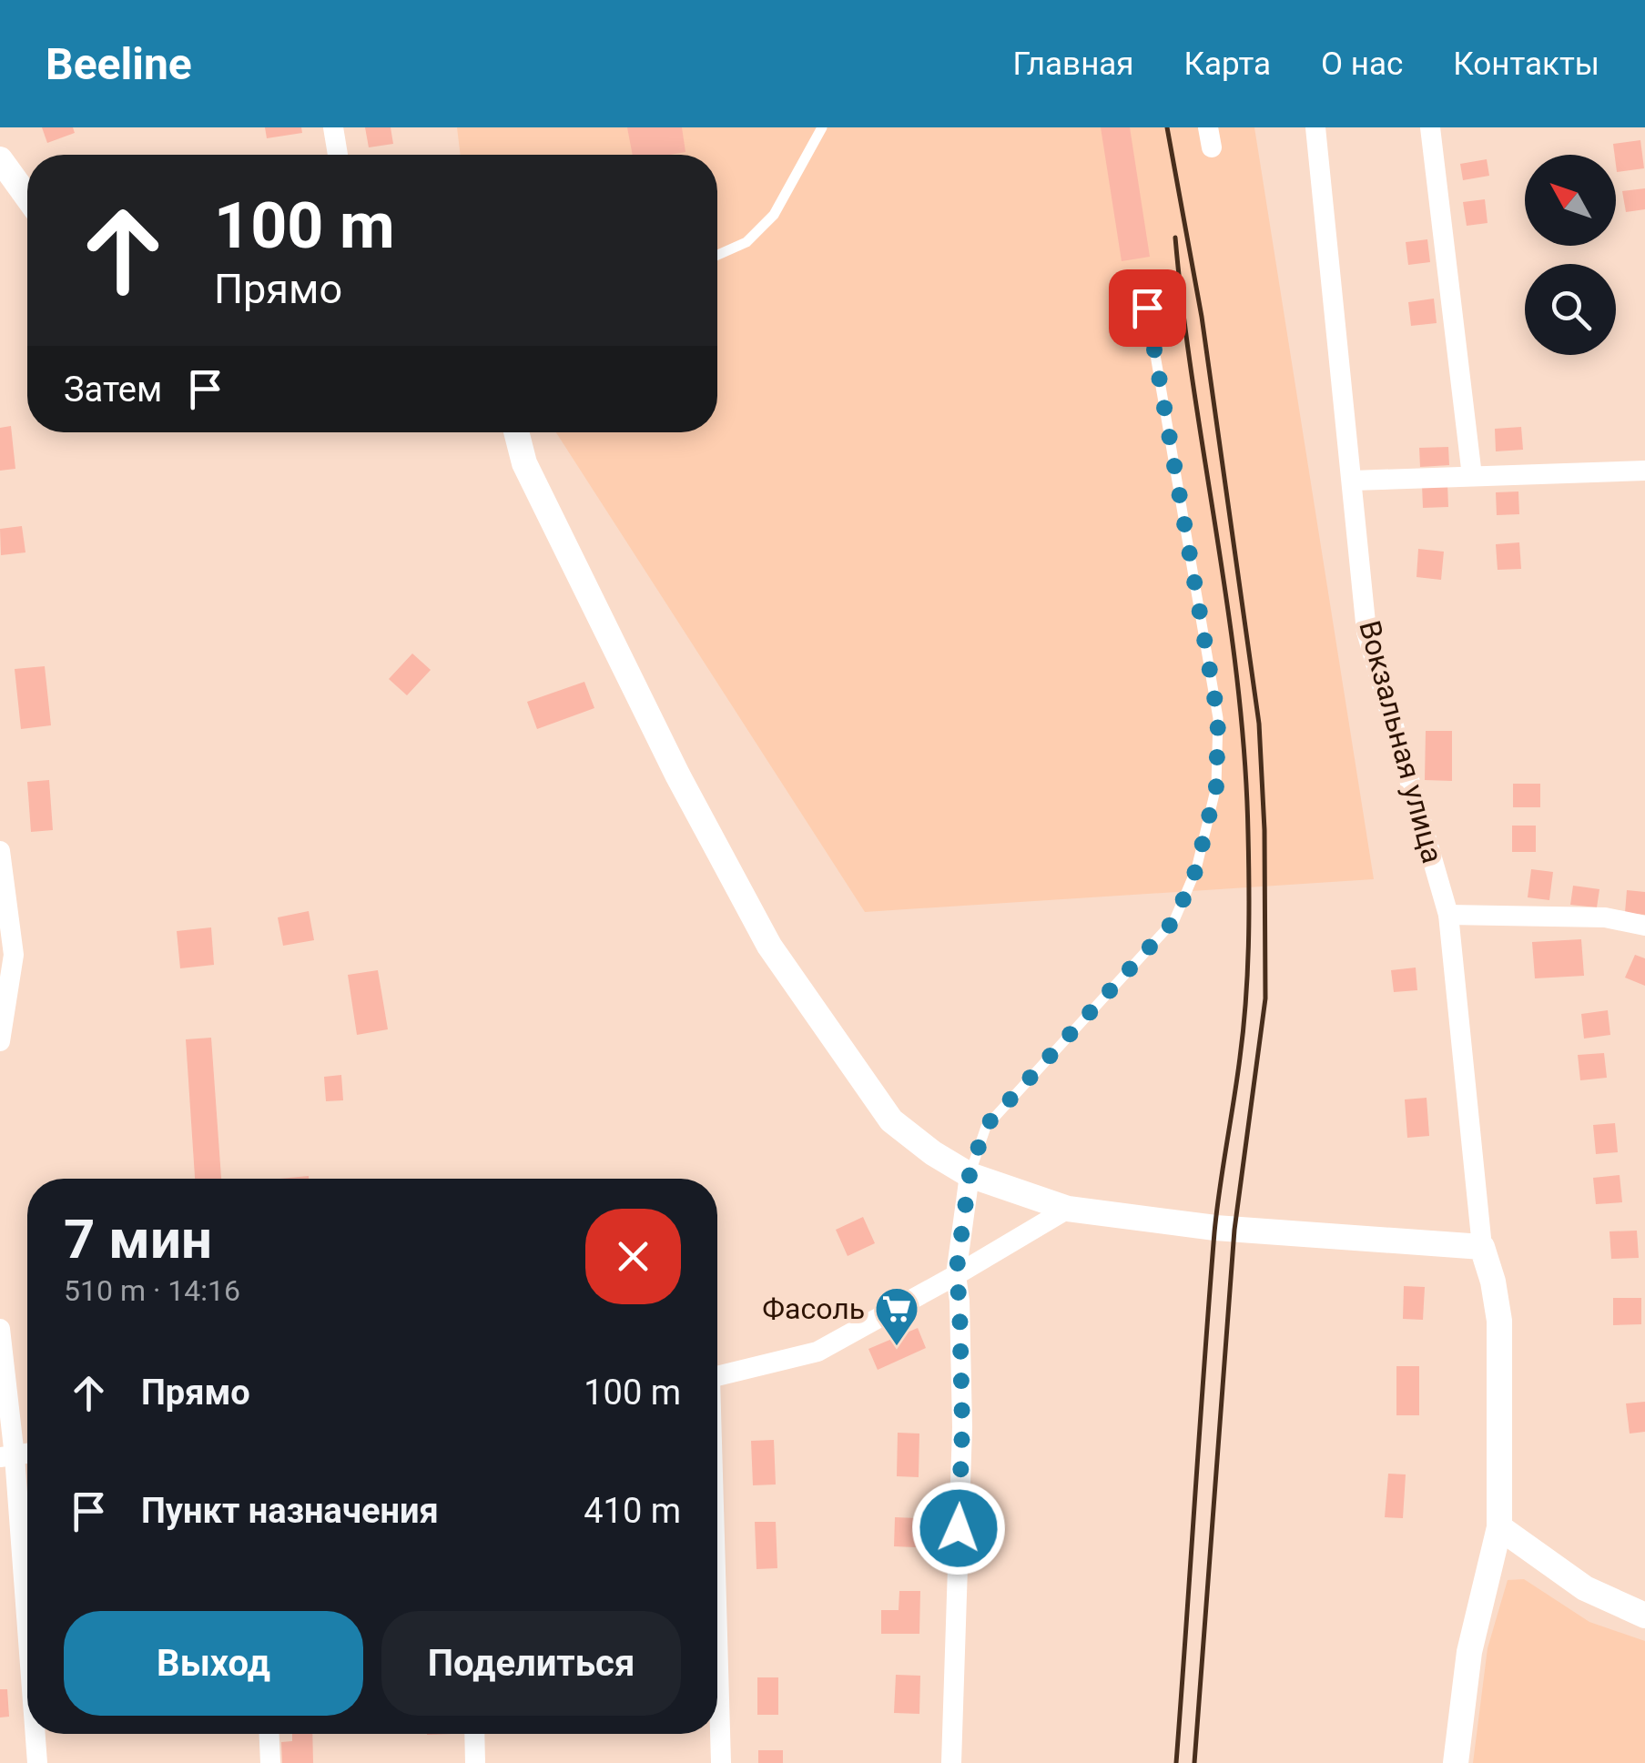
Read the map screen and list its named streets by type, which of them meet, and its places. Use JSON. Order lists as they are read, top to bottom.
{
  "streets": {
    "street": ["Вокзальная улица"]
  },
  "places": {
    "supermarket": ["Фасоль"]
  },
  "north": "top left",
  "page": {
    "header": "Beeline",
    "nav": [
      "Главная",
      "Карта",
      "О нас",
      "Контакты"
    ],
    "turn": ["100 m", "Прямо"],
    "then": "Затем",
    "heading": ["7 мин", "510 m · 14:16"],
    "list": [
      {
        "name": "Прямо",
        "value": "100 m"
      },
      {
        "name": "Пункт назначения",
        "value": "410 m"
      }
    ],
    "buttons": ["Выход", "Поделиться"]
  }
}
